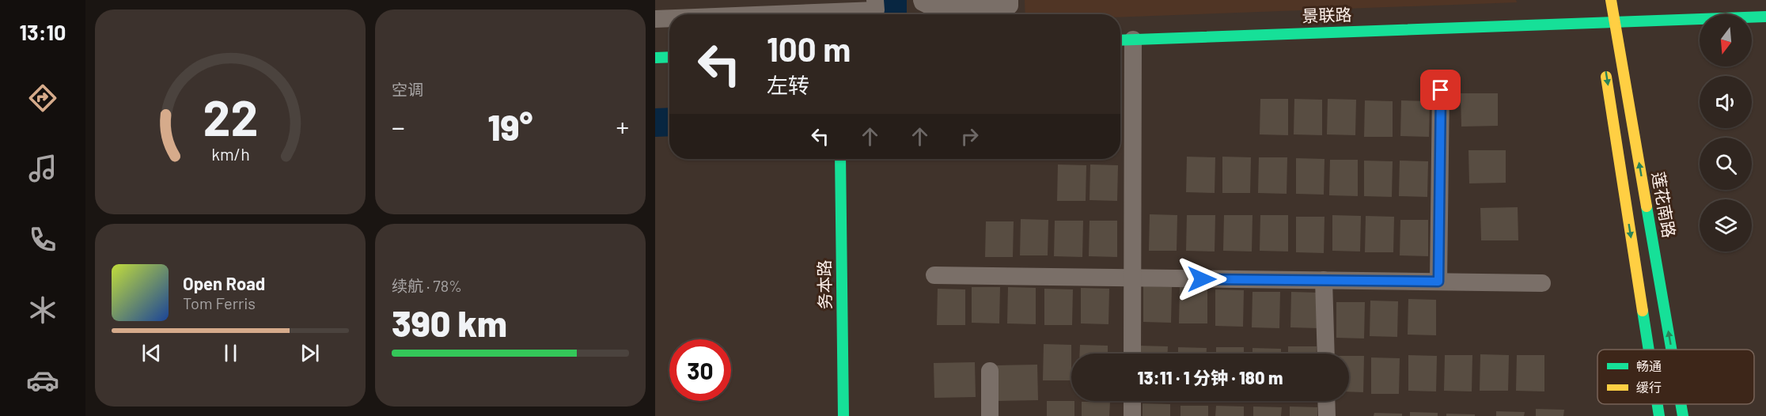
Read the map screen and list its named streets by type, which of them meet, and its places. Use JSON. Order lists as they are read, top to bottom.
{
  "streets": {
    "street": ["景联路", "莲花南路", "务本路"]
  },
  "crossings": [
    ["景联路", "莲花南路"]
  ],
  "legend": ["畅通", "缓行"],
  "north": "bottom",
  "page": {
    "tabs": "13:10",
    "tile": [
      "空调",
      ["续航 · 78%", "390 km"]
    ],
    "turn": ["100 m", "左转"],
    "heat": ["−", "19°", "+"],
    "song": ["Open Road", "Tom Ferris"],
    "limit": "30",
    "trip": "13:11 · 1 分钟 · 180 m",
    "gauge": ["22", "km/h"]
  }
}
